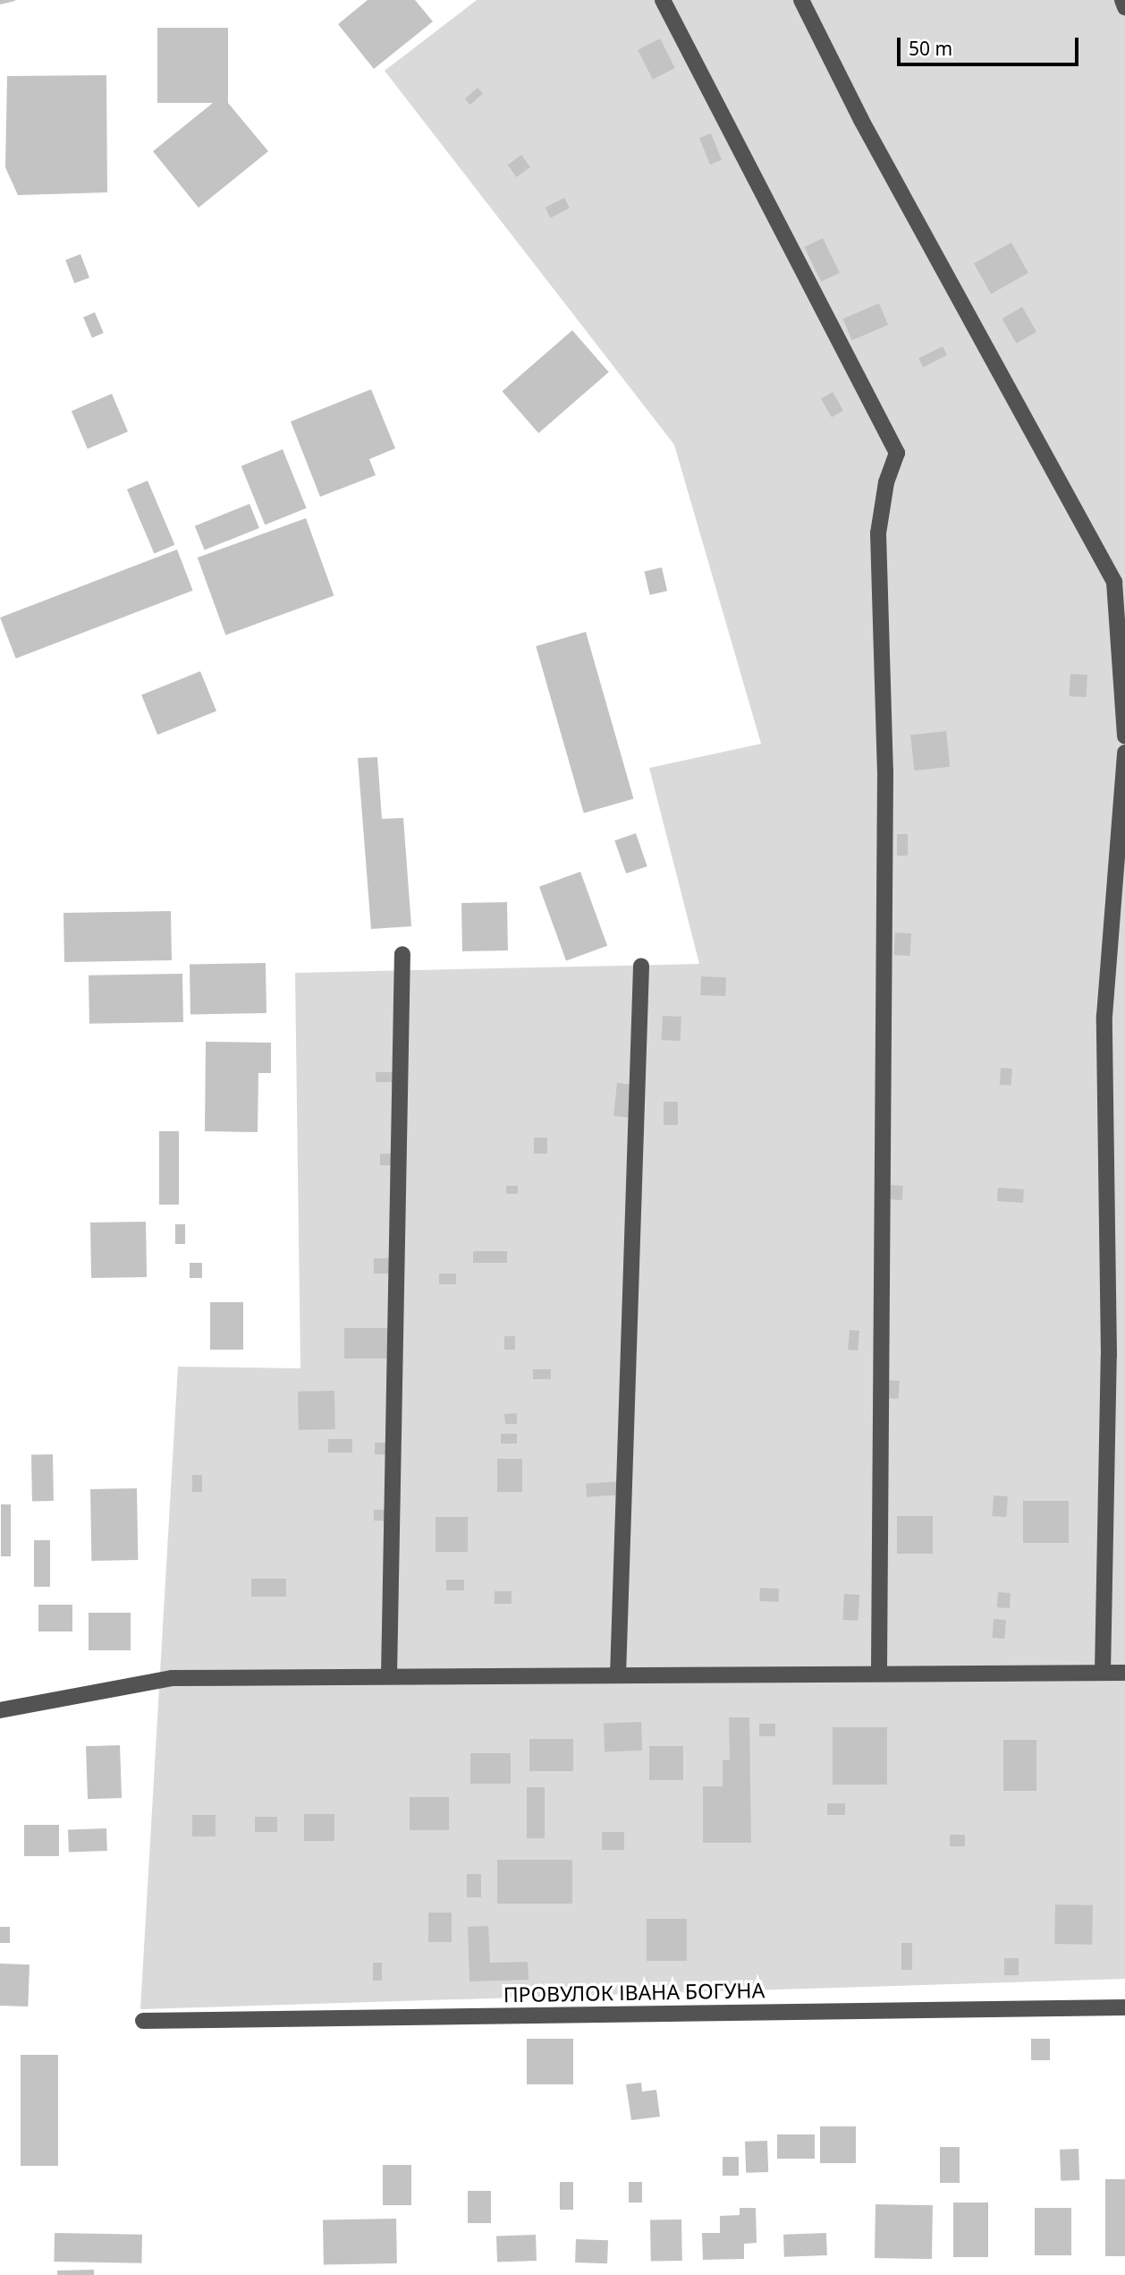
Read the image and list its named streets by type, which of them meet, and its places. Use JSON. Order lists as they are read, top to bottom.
{
  "streets": {
    "street": ["ПРОВУЛОК ІВАНА БОГУНА"]
  },
  "scale_bar": "50 m"
}
